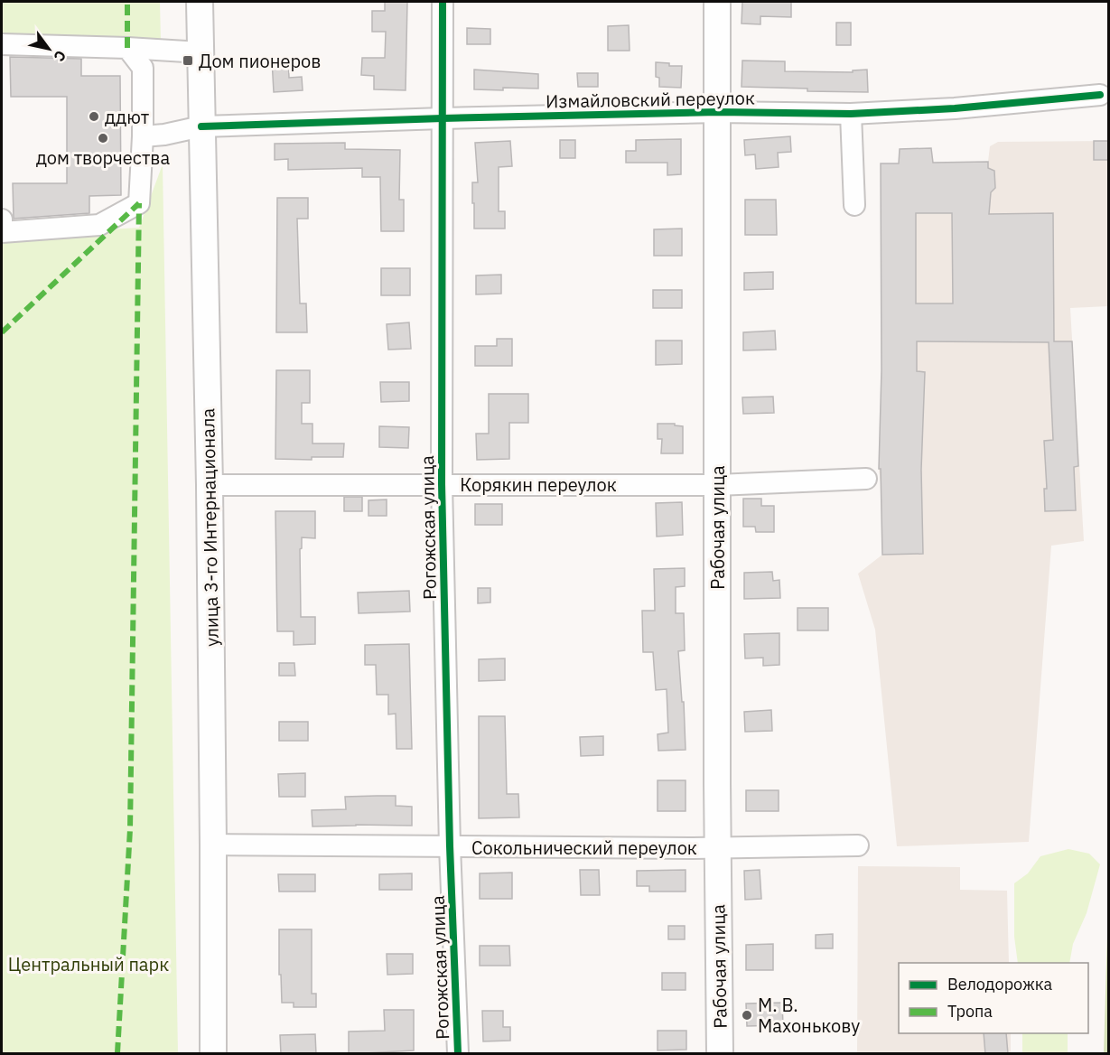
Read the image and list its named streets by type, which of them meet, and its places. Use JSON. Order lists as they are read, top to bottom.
{
  "streets": {
    "main road": ["улица 3-го Интернационала", "Рабочая улица"],
    "street": [
      "Измайловский переулок",
      "Корякин переулок",
      "Рогожская улица",
      "Сокольнический переулок"
    ]
  },
  "crossings": [
    ["Измайловский переулок", "улица 3-го Интернационала"],
    ["Измайловский переулок", "Рогожская улица"],
    ["Измайловский переулок", "Рабочая улица"],
    ["Корякин переулок", "улица 3-го Интернационала"],
    ["Корякин переулок", "Рогожская улица"],
    ["Корякин переулок", "Рабочая улица"],
    ["улица 3-го Интернационала", "Сокольнический переулок"],
    ["Рогожская улица", "Сокольнический переулок"],
    ["Рабочая улица", "Сокольнический переулок"]
  ],
  "parks": ["Центральный парк"],
  "places": {
    "transit": ["Дом пионеров"],
    "other": ["ддют", "дом творчества", "М. В. Махонькову"]
  },
  "legend": ["Велодорожка", "Тропа"],
  "north": "bottom right"
}
